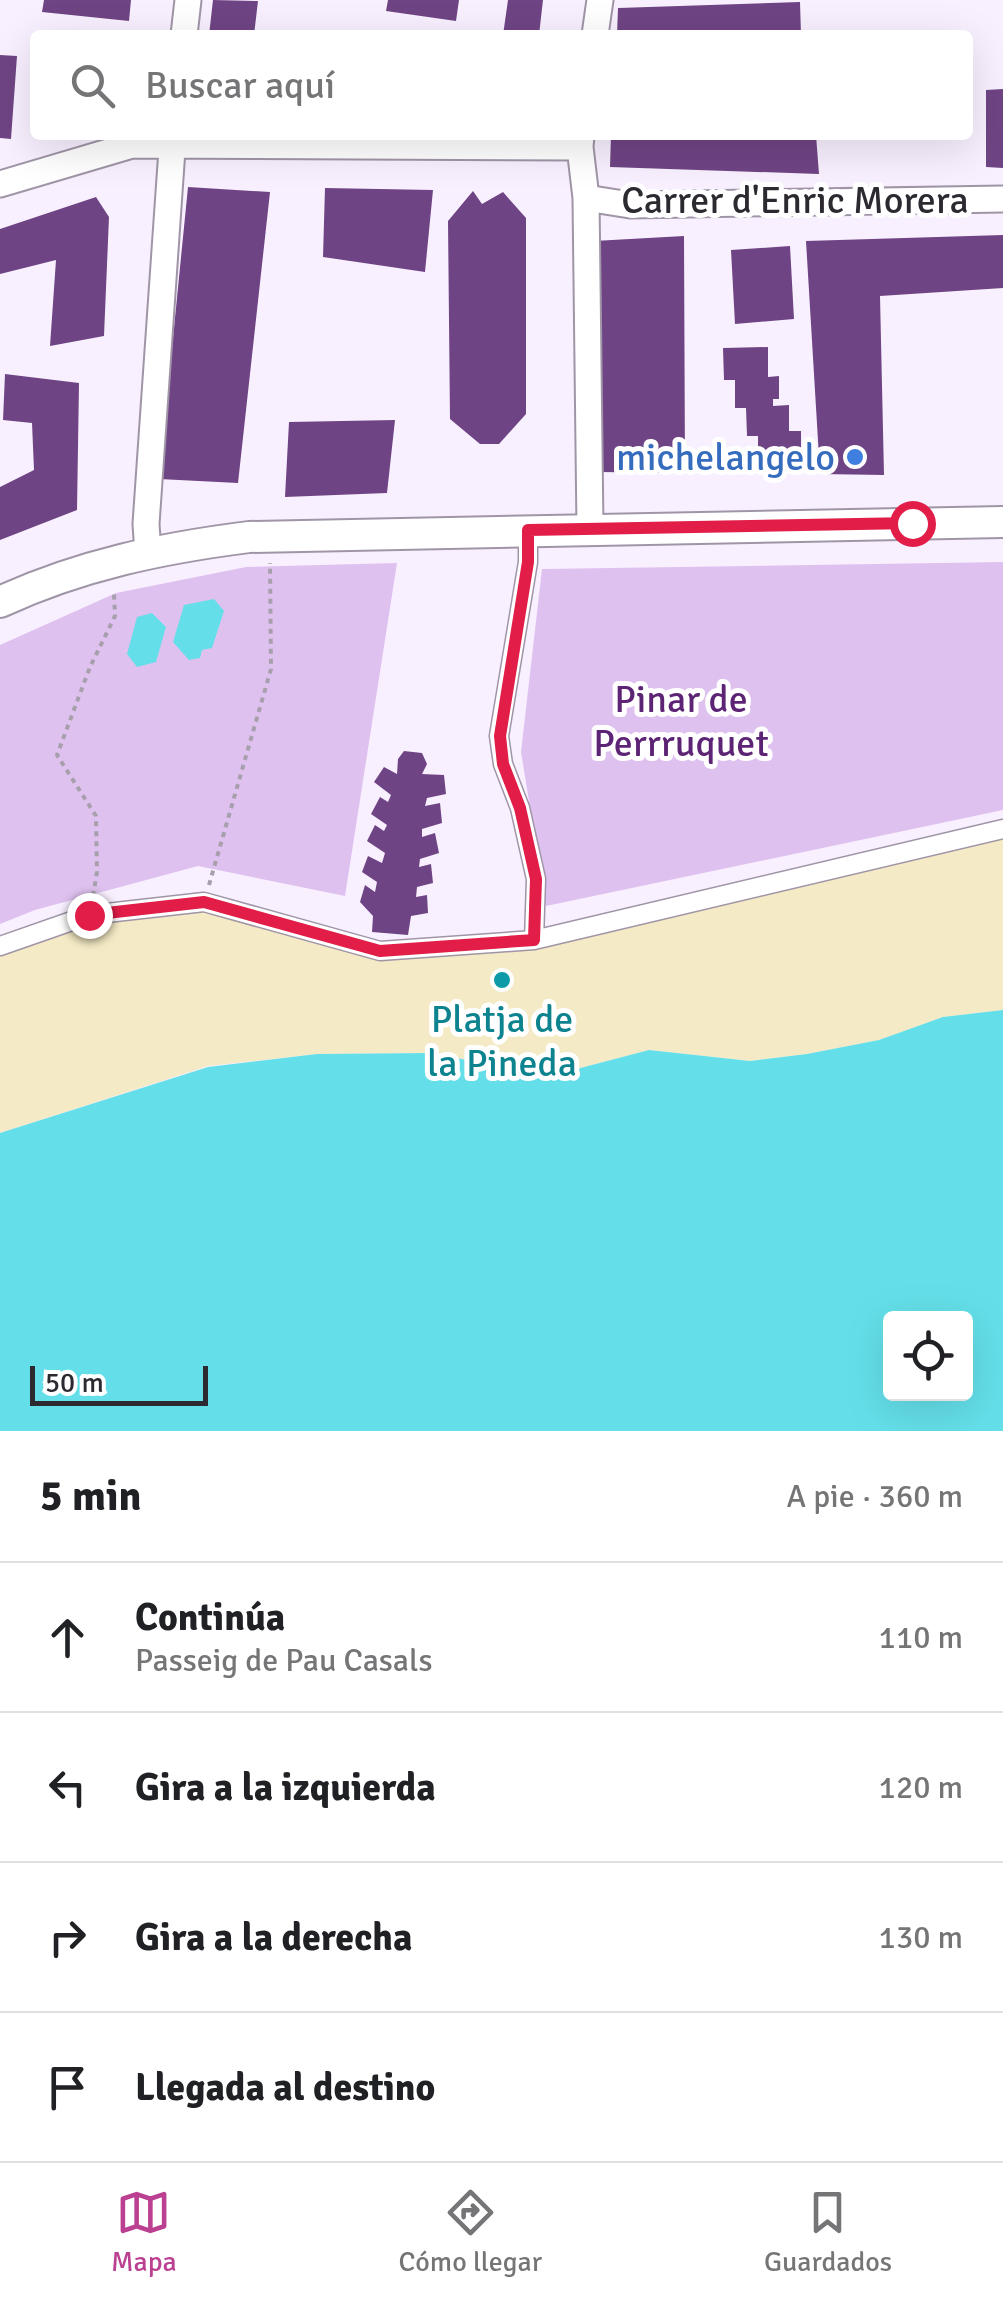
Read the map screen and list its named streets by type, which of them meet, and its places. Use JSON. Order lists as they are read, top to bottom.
{
  "streets": {
    "street": ["Carrer d'Enric Morera"]
  },
  "parks": ["Pinar de Perrruquet"],
  "places": ["michelangelo", "Platja de la Pineda"],
  "scale_bar": "50 m",
  "page": {
    "search": "Buscar aquí",
    "scale": "50 m",
    "heading": ["5 min", "A pie · 360 m"],
    "list": [
      ["Continúa", "Passeig de Pau Casals", "110 m"],
      ["Gira a la izquierda", "120 m"],
      ["Gira a la derecha", "130 m"],
      "Llegada al destino"
    ],
    "nav": ["Mapa", "Cómo llegar", "Guardados"]
  }
}
